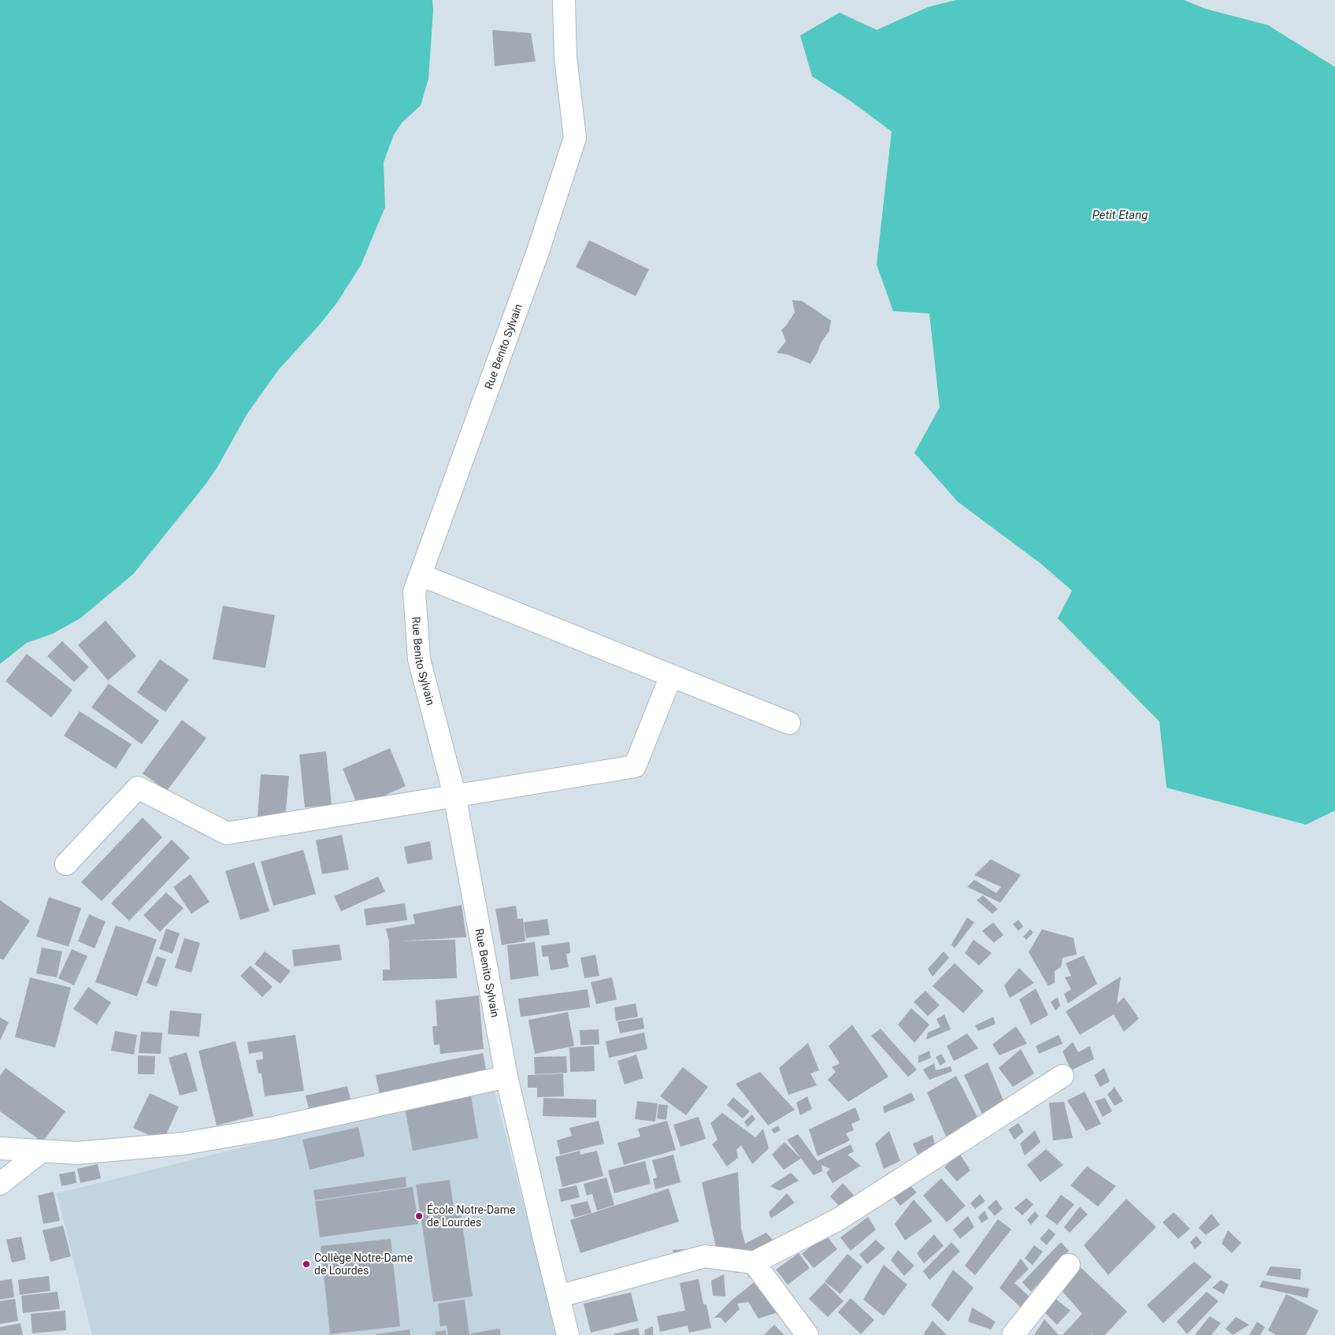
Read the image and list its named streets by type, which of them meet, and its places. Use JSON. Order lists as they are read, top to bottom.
{
  "streets": {
    "street": ["Rue Benito Sylvain"]
  },
  "water": ["Petit Etang"],
  "places": ["École Notre-Dame de Lourdes", "Collège Notre-Dame de Lourdes"]
}
